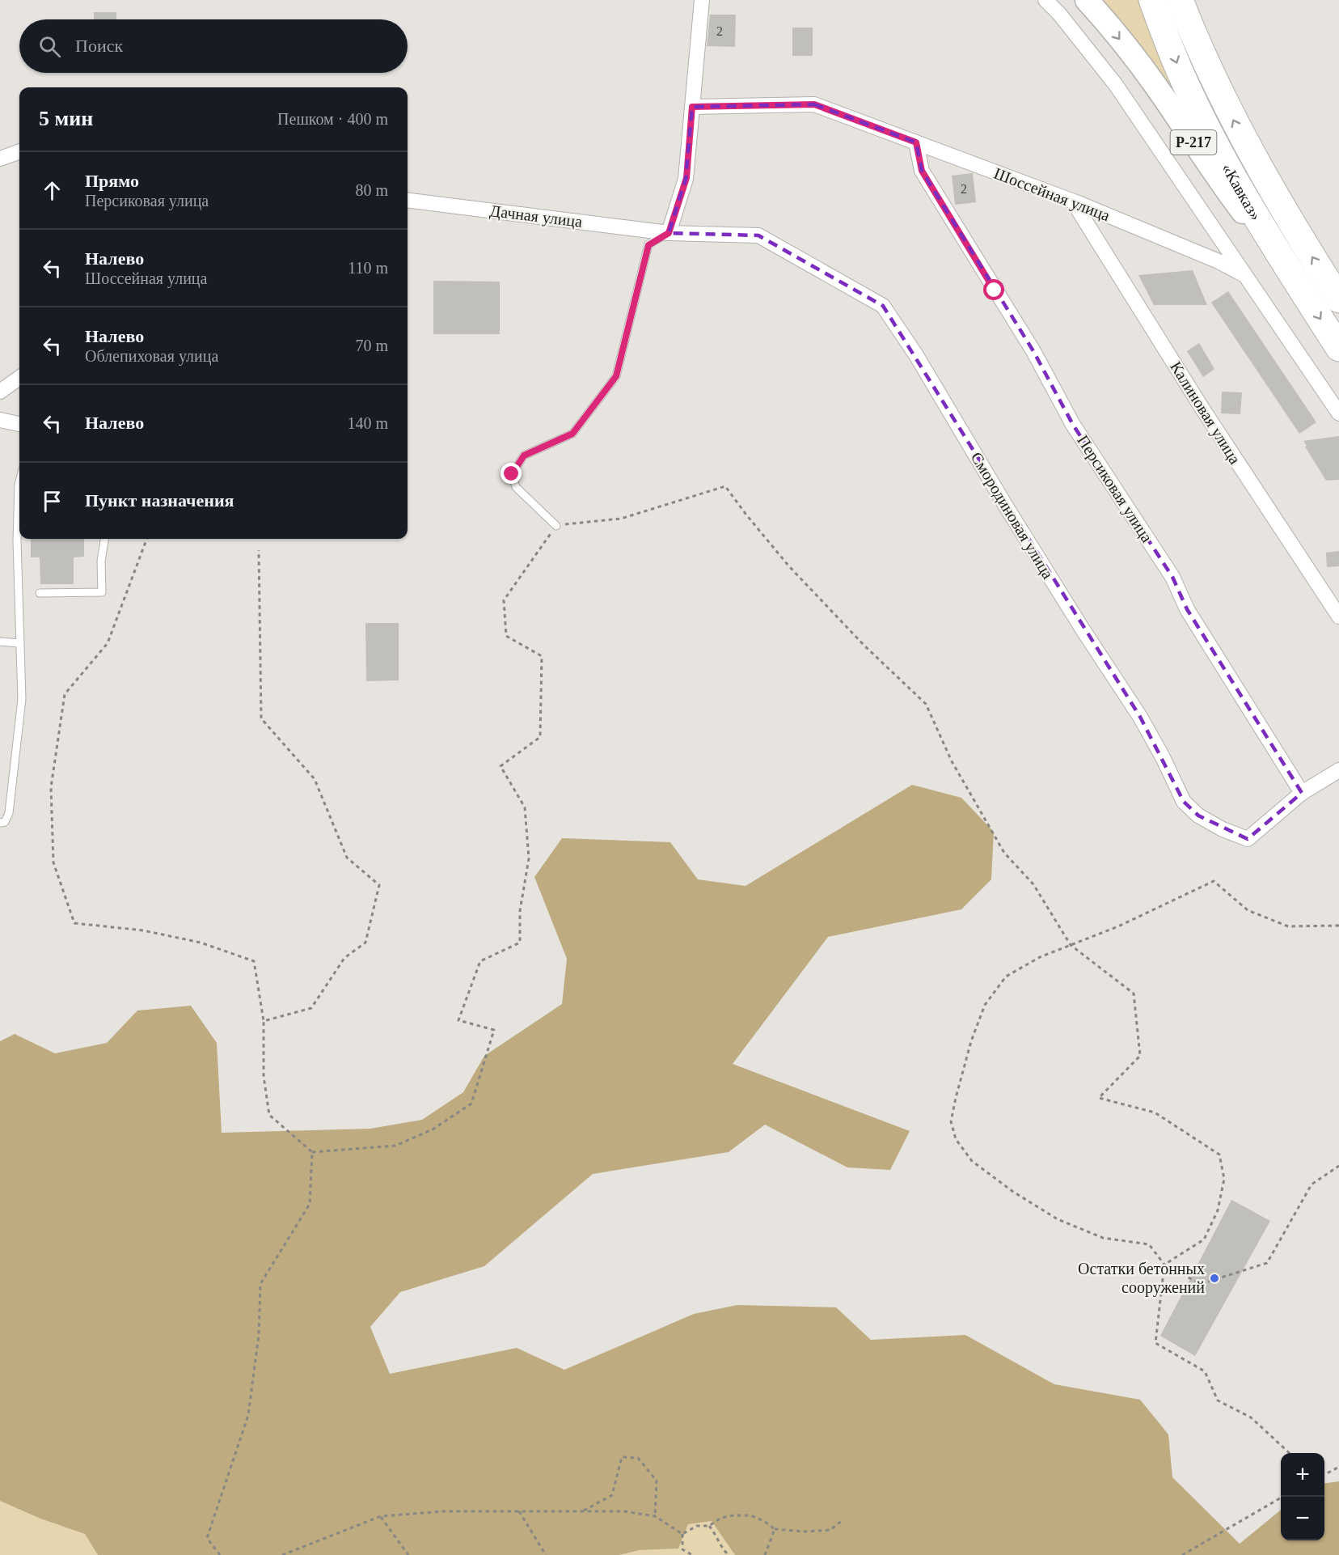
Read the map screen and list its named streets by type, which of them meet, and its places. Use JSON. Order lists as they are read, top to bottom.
{
  "streets": {
    "highway": ["Р-217", "«Кавказ»"],
    "street": [
      "Шоссейная улица",
      "Дачная улица",
      "Калиновая улица",
      "Персиковая улица",
      "Смородиновая улица"
    ]
  },
  "crossings": [
    ["Р-217", "«Кавказ»"],
    ["Шоссейная улица", "Калиновая улица"],
    ["Шоссейная улица", "Персиковая улица"],
    ["Дачная улица", "Смородиновая улица"],
    ["Персиковая улица", "Смородиновая улица"]
  ],
  "places": ["Остатки бетонных сооружений"],
  "house_numbers": ["2", "2"],
  "page": {
    "search": "Поиск",
    "heading": ["5 мин", "Пешком · 400 m"],
    "list": [
      ["Прямо", "Персиковая улица", "80 m"],
      ["Налево", "Шоссейная улица", "110 m"],
      ["Налево", "Облепиховая улица", "70 m"],
      ["Налево", "140 m"],
      "Пункт назначения"
    ],
    "map_buttons": ["+", "−"]
  }
}
